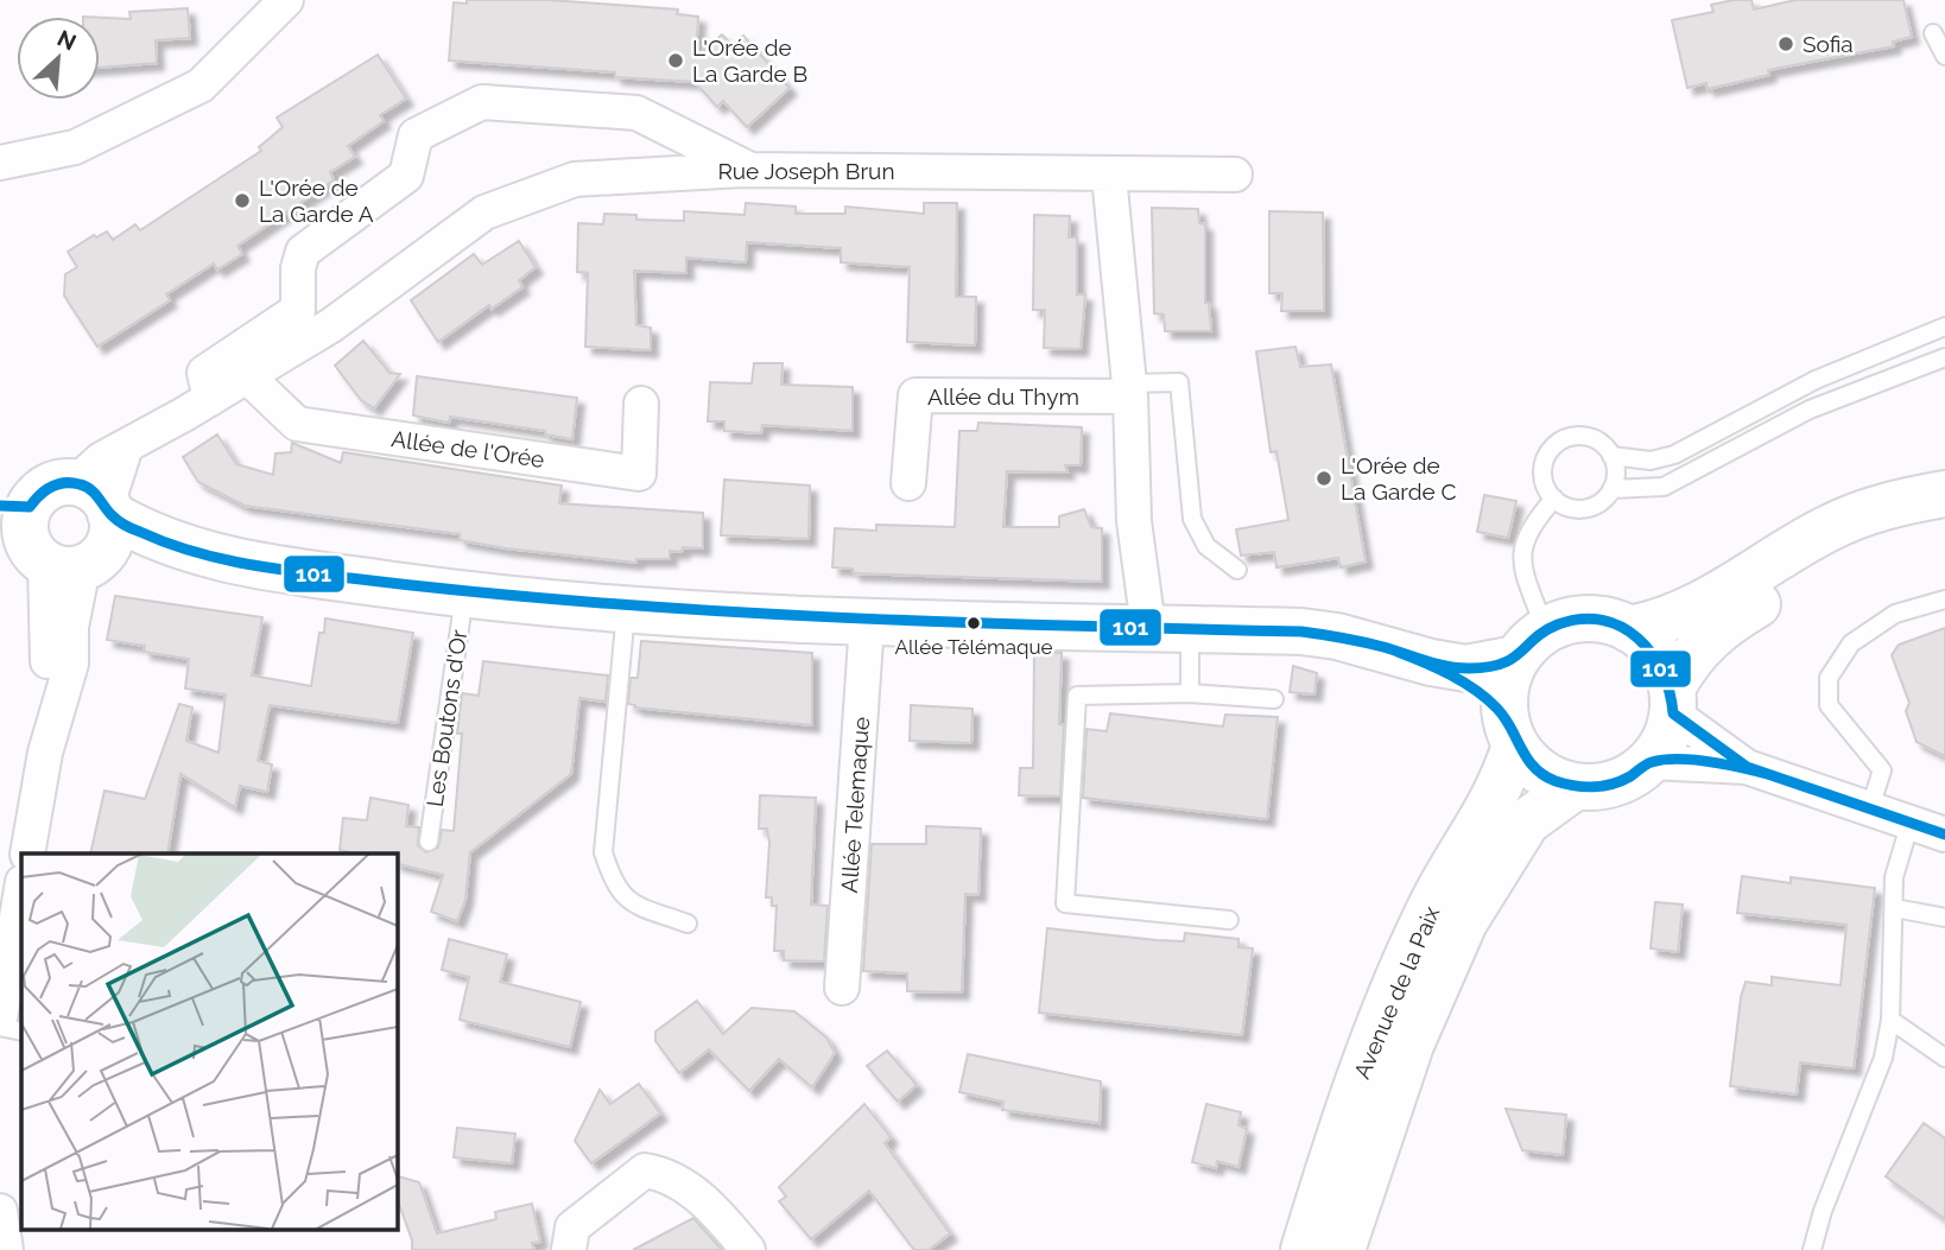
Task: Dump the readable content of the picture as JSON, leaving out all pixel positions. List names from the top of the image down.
{
  "streets": {
    "main road": ["Avenue de la Paix"],
    "street": [
      "Rue Joseph Brun",
      "Allée du Thym",
      "Allée de l'Orée",
      "Allée Telemaque"
    ],
    "lane": ["Les Boutons d'Or"]
  },
  "crossings": [
    ["Rue Joseph Brun", "Allée de l'Orée"]
  ],
  "places": [
    "Sofia",
    "L'Orée de La Garde B",
    "L'Orée de La Garde A",
    "L'Orée de La Garde C",
    "Allée Télémaque"
  ],
  "lines": ["transit line 101"],
  "north": "top right"
}
